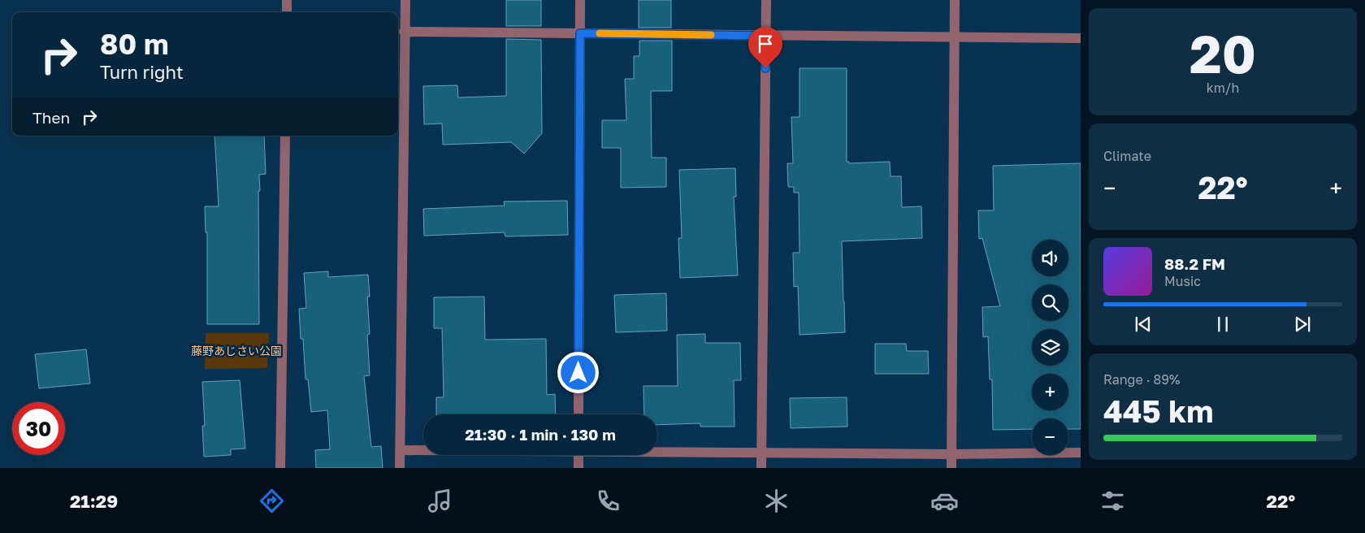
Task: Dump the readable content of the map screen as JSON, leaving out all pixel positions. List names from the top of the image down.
{
  "parks": ["藤野あじさい公園"],
  "page": {
    "tile": [
      ["20", "km/h"],
      "Climate",
      ["Range · 89%", "445 km"]
    ],
    "turn": ["80 m", "Turn right"],
    "then": "Then",
    "heat": ["−", "22°", "+"],
    "map_buttons": ["+", "−"],
    "song": ["88.2 FM", "Music"],
    "limit": "30",
    "trip": "21:30 · 1 min · 130 m",
    "tabs": ["21:29", "22°"]
  }
}
